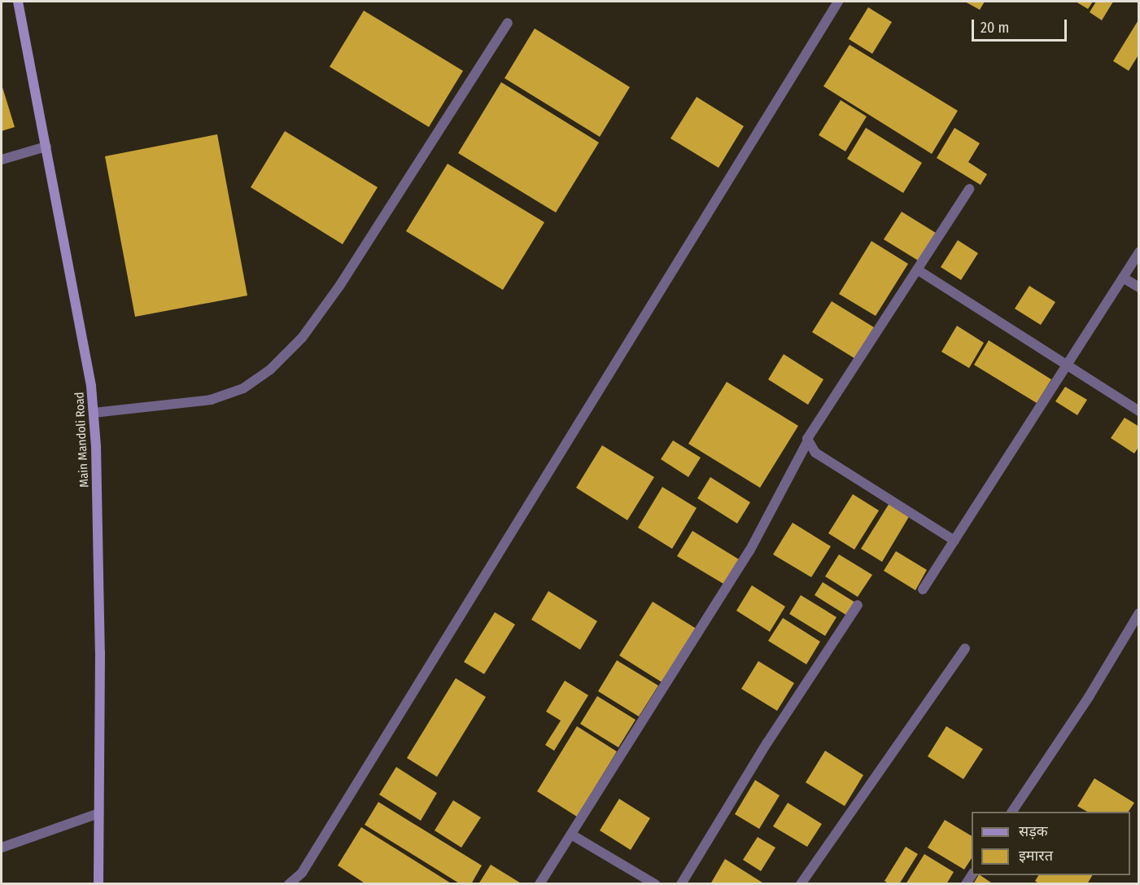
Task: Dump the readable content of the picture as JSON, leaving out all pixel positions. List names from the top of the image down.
{
  "streets": {
    "street": ["Main Mandoli Road"]
  },
  "legend": ["सड़क", "इमारत"],
  "scale_bar": "20 m"
}
